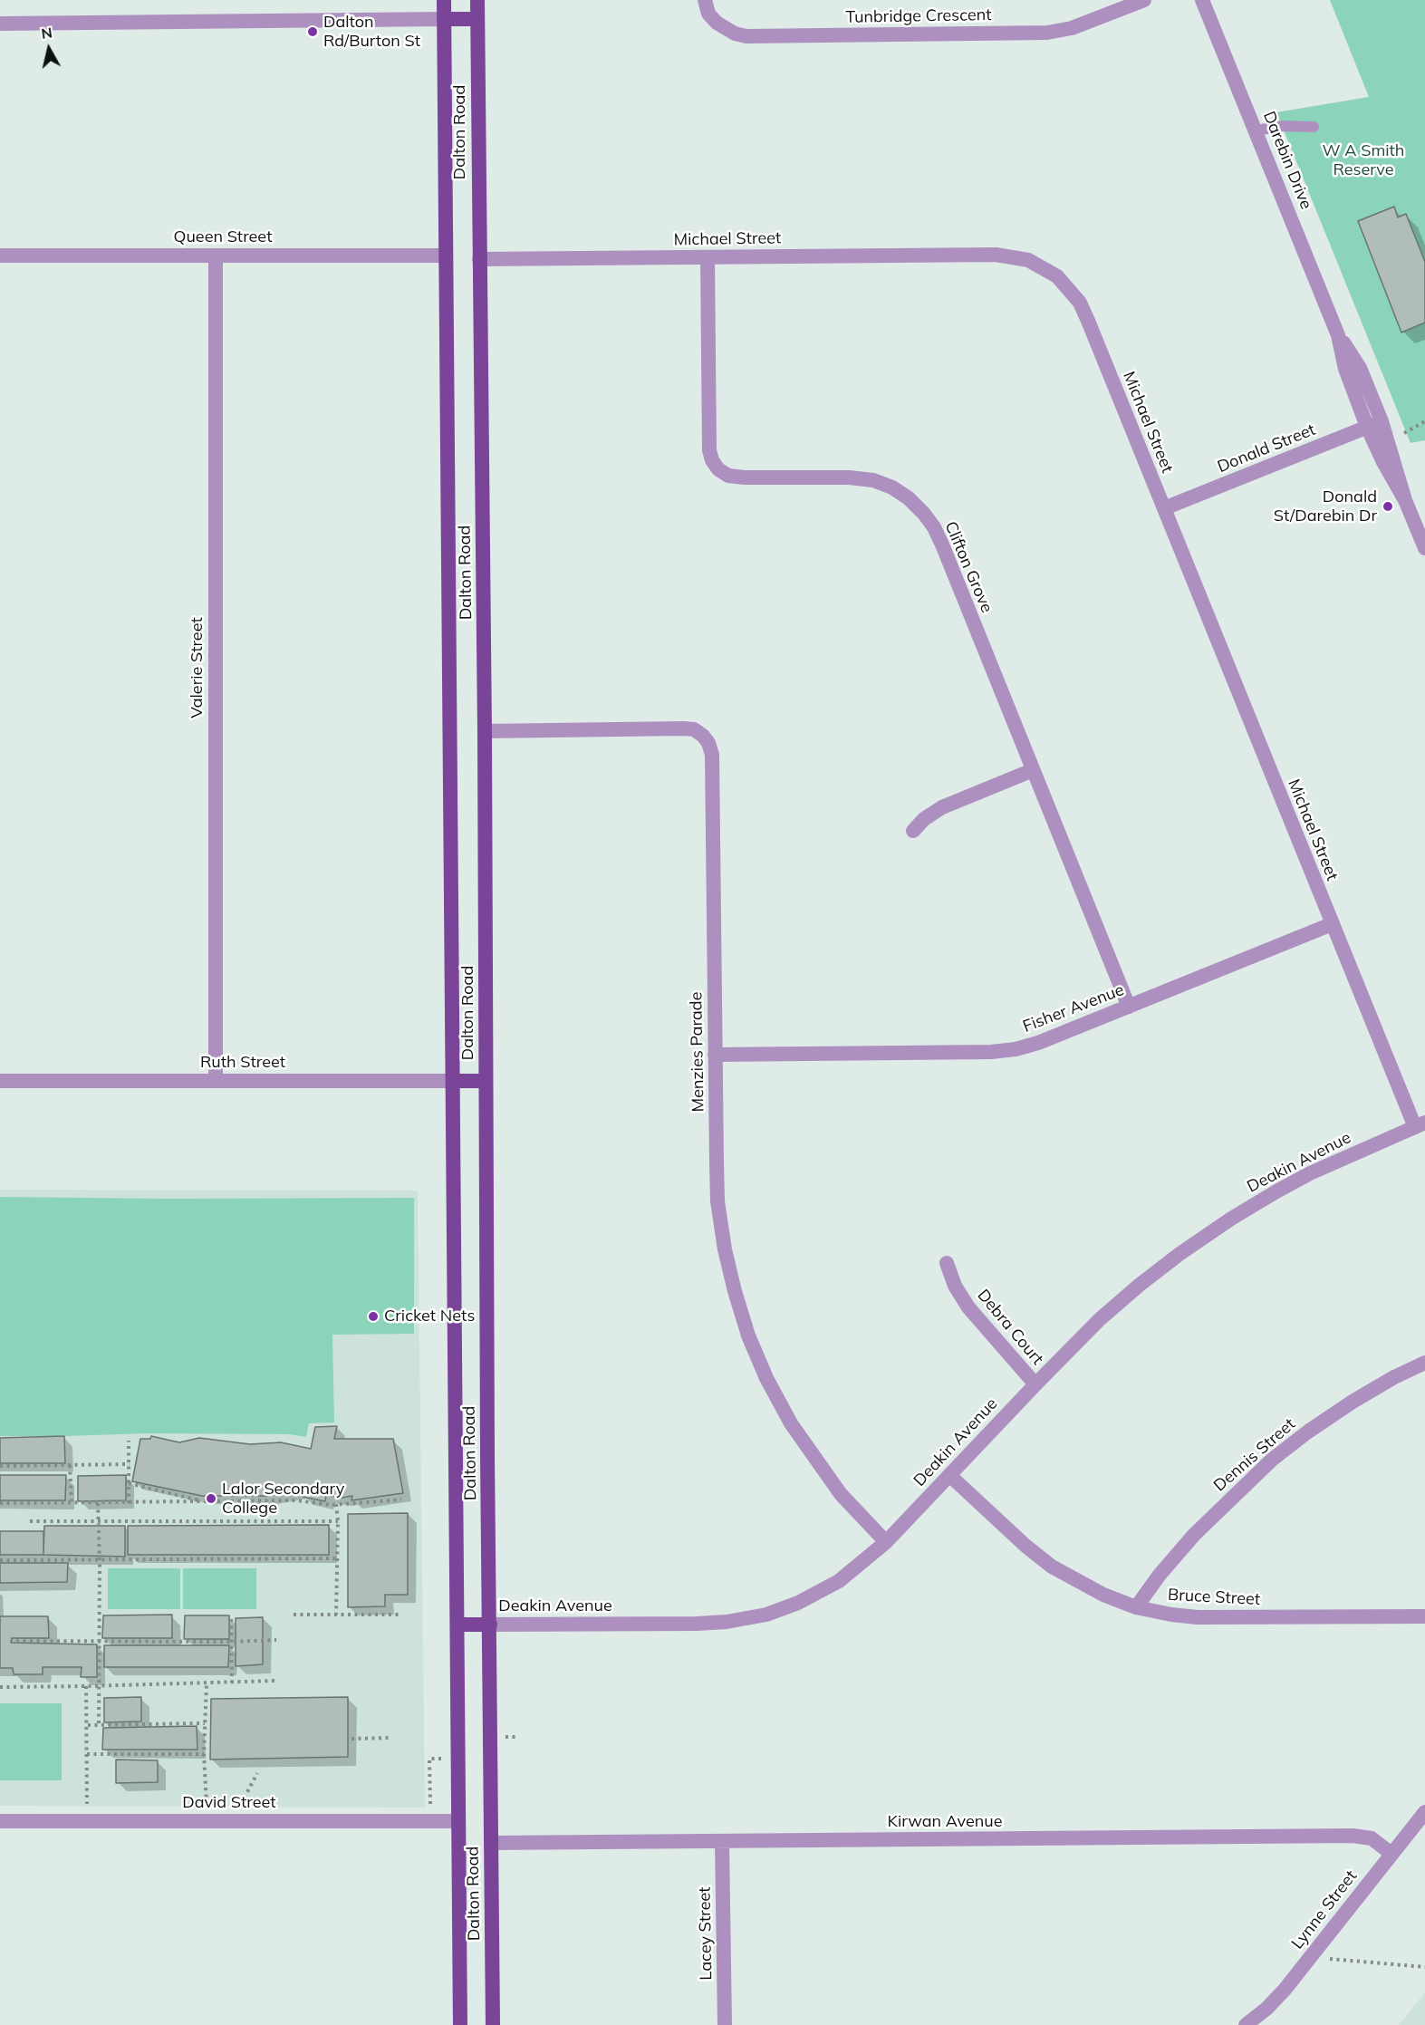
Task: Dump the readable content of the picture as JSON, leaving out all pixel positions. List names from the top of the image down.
{
  "streets": {
    "main road": ["Dalton Road", "Ruth Street", "Deakin Avenue"],
    "street": [
      "Tunbridge Crescent",
      "Darebin Drive",
      "Queen Street",
      "Michael Street",
      "Donald Street",
      "Clifton Grove",
      "Valerie Street",
      "Fisher Avenue",
      "Menzies Parade",
      "Debra Court",
      "Dennis Street",
      "Bruce Street",
      "David Street",
      "Kirwan Avenue",
      "Lynne Street",
      "Lacey Street"
    ]
  },
  "crossings": [
    ["Dalton Road", "Queen Street"],
    ["Dalton Road", "Michael Street"],
    ["Dalton Road", "Menzies Parade"],
    ["Dalton Road", "Ruth Street"],
    ["Dalton Road", "Deakin Avenue"],
    ["Dalton Road", "David Street"],
    ["Dalton Road", "Kirwan Avenue"],
    ["Darebin Drive", "Donald Street"],
    ["Queen Street", "Valerie Street"],
    ["Michael Street", "Donald Street"],
    ["Michael Street", "Clifton Grove"],
    ["Michael Street", "Fisher Avenue"],
    ["Michael Street", "Deakin Avenue"],
    ["Clifton Grove", "Fisher Avenue"],
    ["Valerie Street", "Ruth Street"],
    ["Fisher Avenue", "Menzies Parade"],
    ["Menzies Parade", "Deakin Avenue"],
    ["Deakin Avenue", "Debra Court"],
    ["Deakin Avenue", "Bruce Street"],
    ["Dennis Street", "Bruce Street"],
    ["Kirwan Avenue", "Lynne Street"],
    ["Kirwan Avenue", "Lacey Street"]
  ],
  "parks": ["W A Smith Reserve"],
  "places": [
    "Dalton Rd/Burton St",
    "Donald St/Darebin Dr",
    "Cricket Nets",
    "Lalor Secondary College"
  ],
  "north": "top"
}
